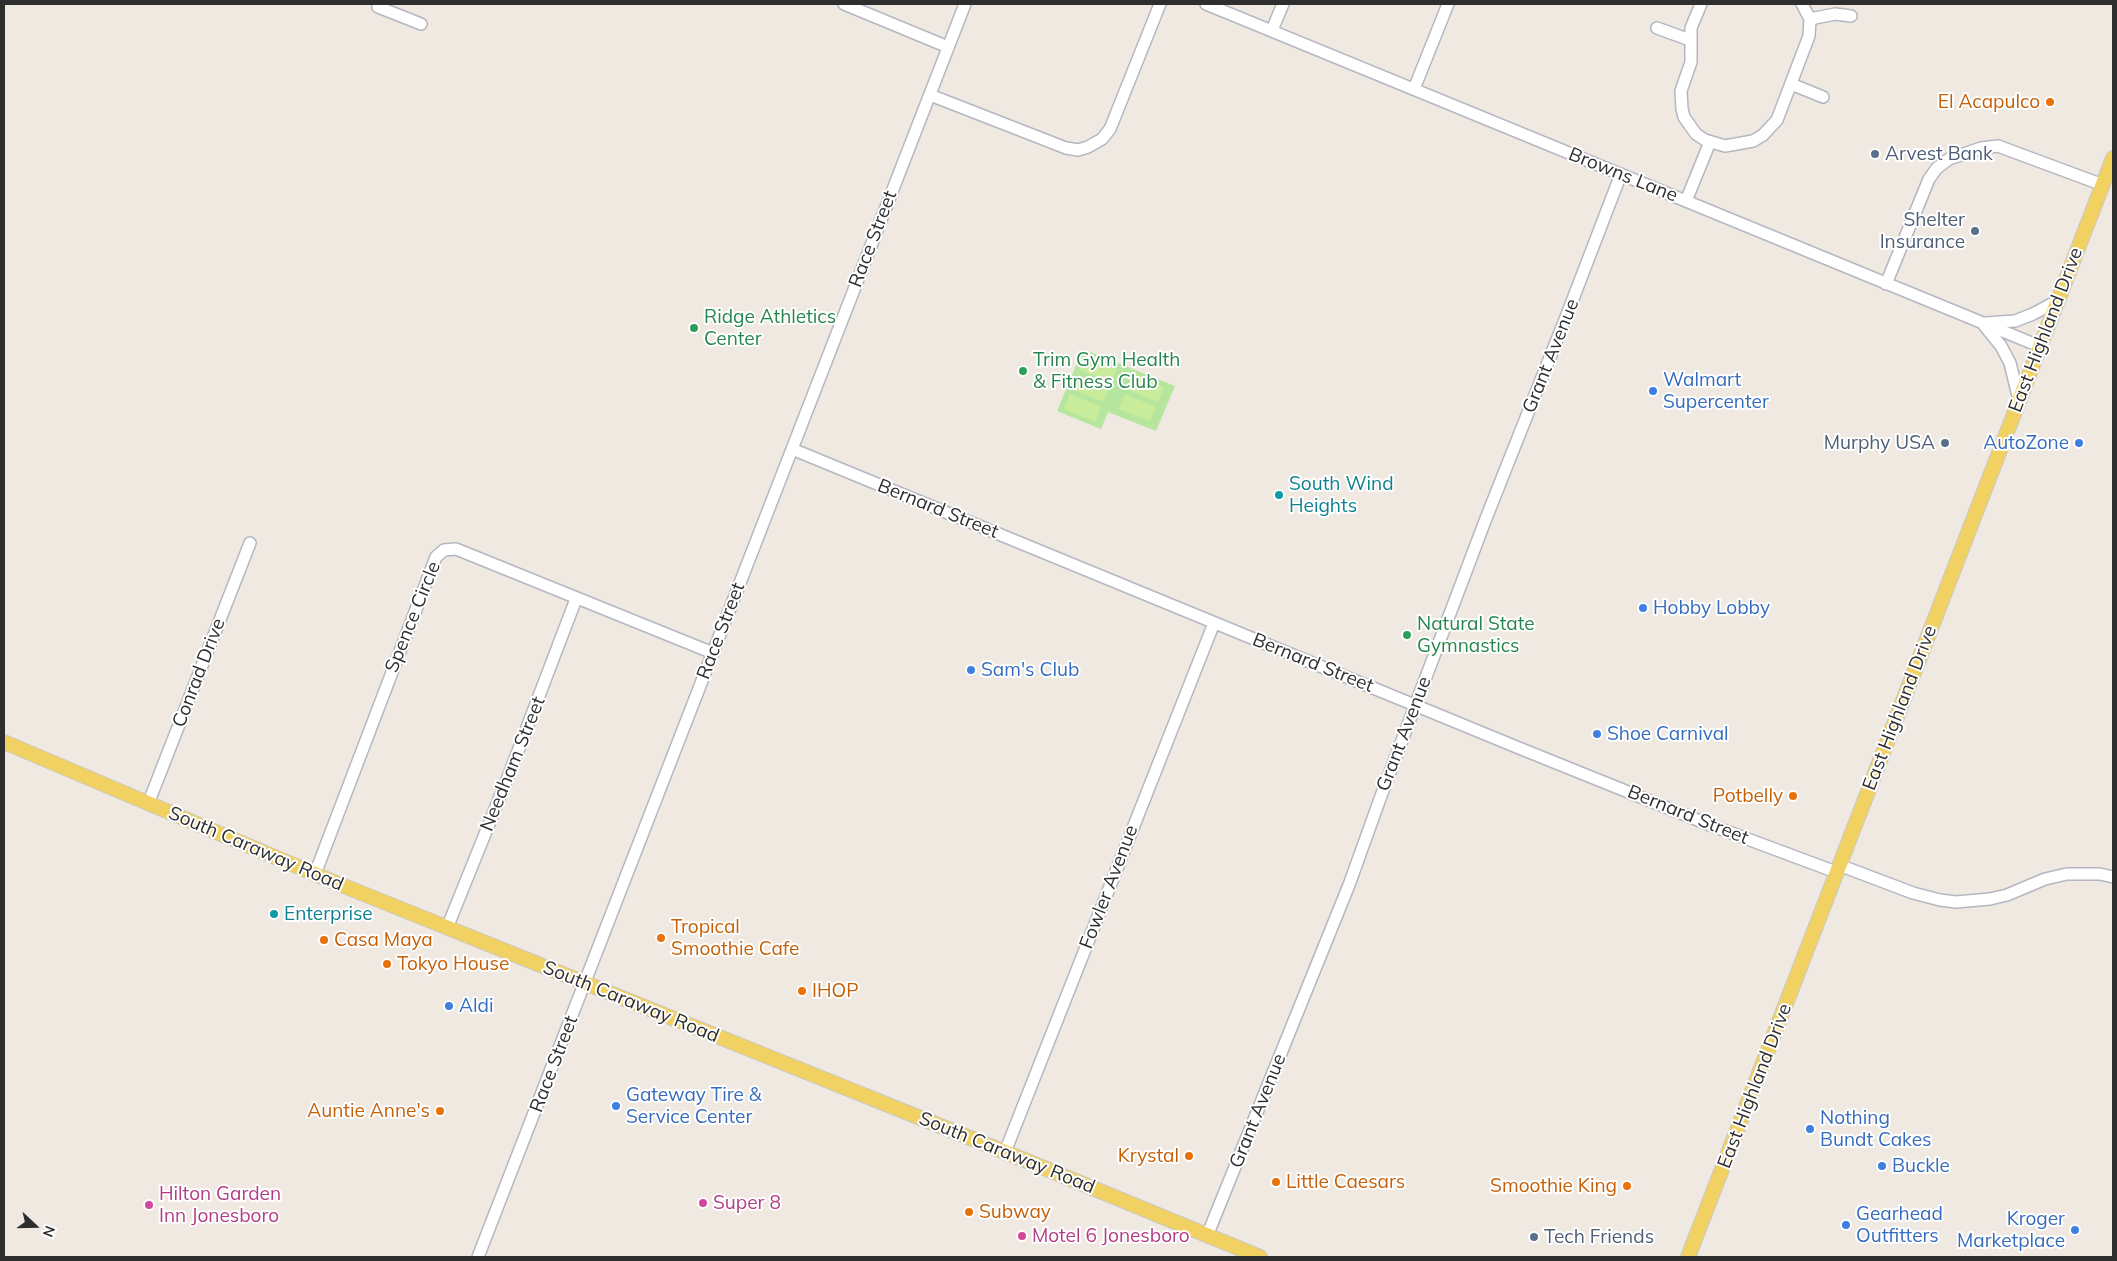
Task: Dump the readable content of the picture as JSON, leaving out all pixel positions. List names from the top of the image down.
{
  "streets": {
    "main road": ["East Highland Drive", "South Caraway Road"],
    "street": [
      "Browns Lane",
      "Race Street",
      "Grant Avenue",
      "Bernard Street",
      "Spence Circle",
      "Conrad Drive",
      "Needham Street",
      "Fowler Avenue"
    ]
  },
  "crossings": [
    ["Browns Lane", "East Highland Drive"],
    ["Browns Lane", "Grant Avenue"],
    ["Race Street", "Bernard Street"],
    ["Race Street", "Spence Circle"],
    ["Race Street", "South Caraway Road"],
    ["East Highland Drive", "Bernard Street"],
    ["Grant Avenue", "Bernard Street"],
    ["Grant Avenue", "South Caraway Road"],
    ["Bernard Street", "Fowler Avenue"],
    ["Spence Circle", "Needham Street"],
    ["Spence Circle", "South Caraway Road"],
    ["Conrad Drive", "South Caraway Road"],
    ["Needham Street", "South Caraway Road"],
    ["South Caraway Road", "Fowler Avenue"]
  ],
  "places": [
    "El Acapulco",
    "Arvest Bank",
    "Shelter Insurance",
    "Ridge Athletics Center",
    "Trim Gym Health & Fitness Club",
    "Walmart Supercenter",
    "Murphy USA",
    "AutoZone",
    "South Wind Heights",
    "Hobby Lobby",
    "Natural State Gymnastics",
    "Sam's Club",
    "Shoe Carnival",
    "Potbelly",
    "Enterprise",
    "Tropical Smoothie Cafe",
    "Casa Maya",
    "Tokyo House",
    "IHOP",
    "Aldi",
    "Gateway Tire & Service Center",
    "Auntie Anne's",
    "Nothing Bundt Cakes",
    "Krystal",
    "Buckle",
    "Little Caesars",
    "Smoothie King",
    "Super 8",
    "Hilton Garden Inn Jonesboro",
    "Subway",
    "Gearhead Outfitters",
    "Kroger Marketplace",
    "Motel 6 Jonesboro",
    "Tech Friends"
  ],
  "north": "right"
}
